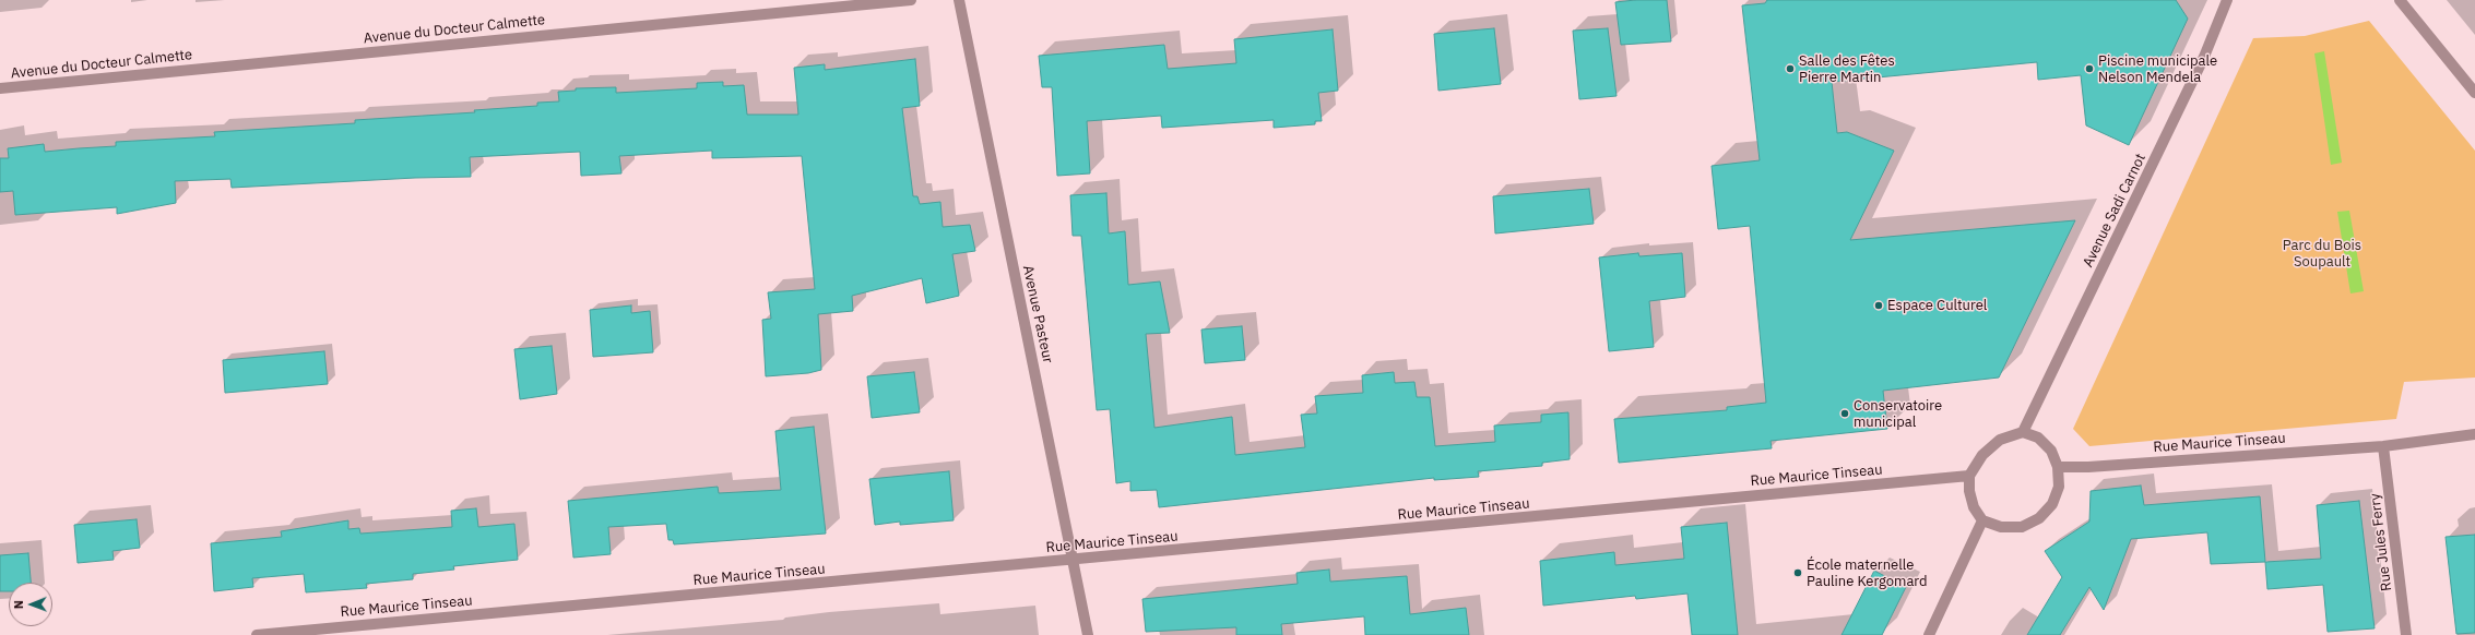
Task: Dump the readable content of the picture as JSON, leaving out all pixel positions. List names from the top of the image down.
{
  "streets": {
    "street": [
      "Avenue du Docteur Calmette",
      "Avenue Sadi Carnot",
      "Avenue Pasteur",
      "Rue Maurice Tinseau",
      "Rue Jules Ferry"
    ]
  },
  "crossings": [
    ["Avenue Sadi Carnot", "Rue Maurice Tinseau"],
    ["Avenue Pasteur", "Rue Maurice Tinseau"],
    ["Rue Maurice Tinseau", "Rue Jules Ferry"]
  ],
  "parks": ["Parc du Bois Soupault"],
  "places": [
    "Salle des Fêtes Pierre Martin",
    "Piscine municipale Nelson Mendela",
    "Espace Culturel",
    "Conservatoire municipal",
    "École maternelle Pauline Kergomard"
  ],
  "north": "left"
}
